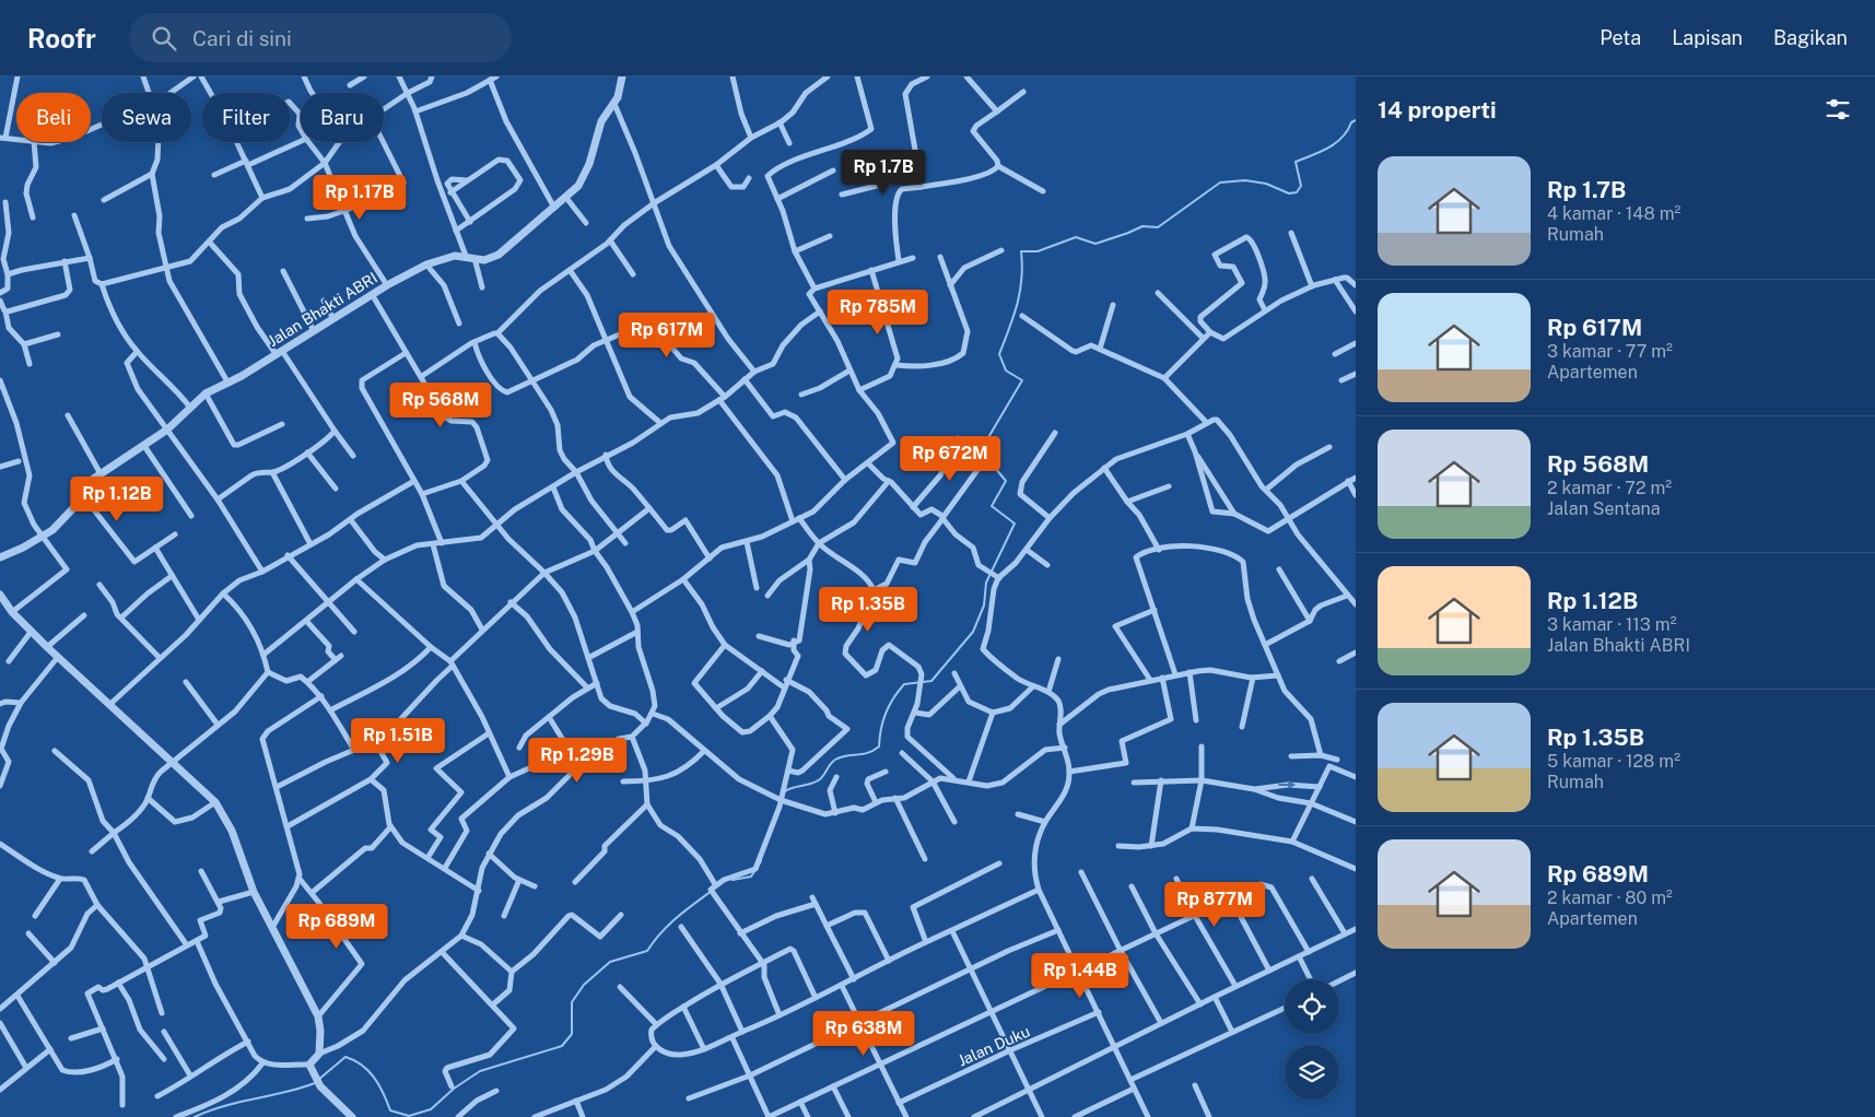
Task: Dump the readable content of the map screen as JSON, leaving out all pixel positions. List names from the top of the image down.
{
  "streets": {
    "street": ["Jalan Bhakti ABRI", "Jalan Duku"]
  },
  "page": {
    "header": "Roofr",
    "search": "Cari di sini",
    "nav": ["Peta", "Lapisan", "Bagikan"],
    "heading": "14 properti",
    "chip": [
      "Beli",
      "Sewa",
      "Filter",
      "Baru"
    ],
    "list": [
      {
        "name": "Rp 1.7B",
        "note": "4 kamar · 148 m² · Rumah"
      },
      {
        "name": "Rp 617M",
        "note": "3 kamar · 77 m² · Apartemen"
      },
      {
        "name": "Rp 568M",
        "note": "2 kamar · 72 m² · Jalan Sentana"
      },
      {
        "name": "Rp 1.12B",
        "note": "3 kamar · 113 m² · Jalan Bhakti ABRI"
      },
      {
        "name": "Rp 1.35B",
        "note": "5 kamar · 128 m² · Rumah"
      },
      {
        "name": "Rp 689M",
        "note": "2 kamar · 80 m² · Apartemen"
      }
    ],
    "price": [
      "Rp 1.7B",
      "Rp 1.17B",
      "Rp 785M",
      "Rp 617M",
      "Rp 568M",
      "Rp 672M",
      "Rp 1.12B",
      "Rp 1.35B",
      "Rp 1.51B",
      "Rp 1.29B",
      "Rp 877M",
      "Rp 689M",
      "Rp 1.44B",
      "Rp 638M"
    ]
  }
}
